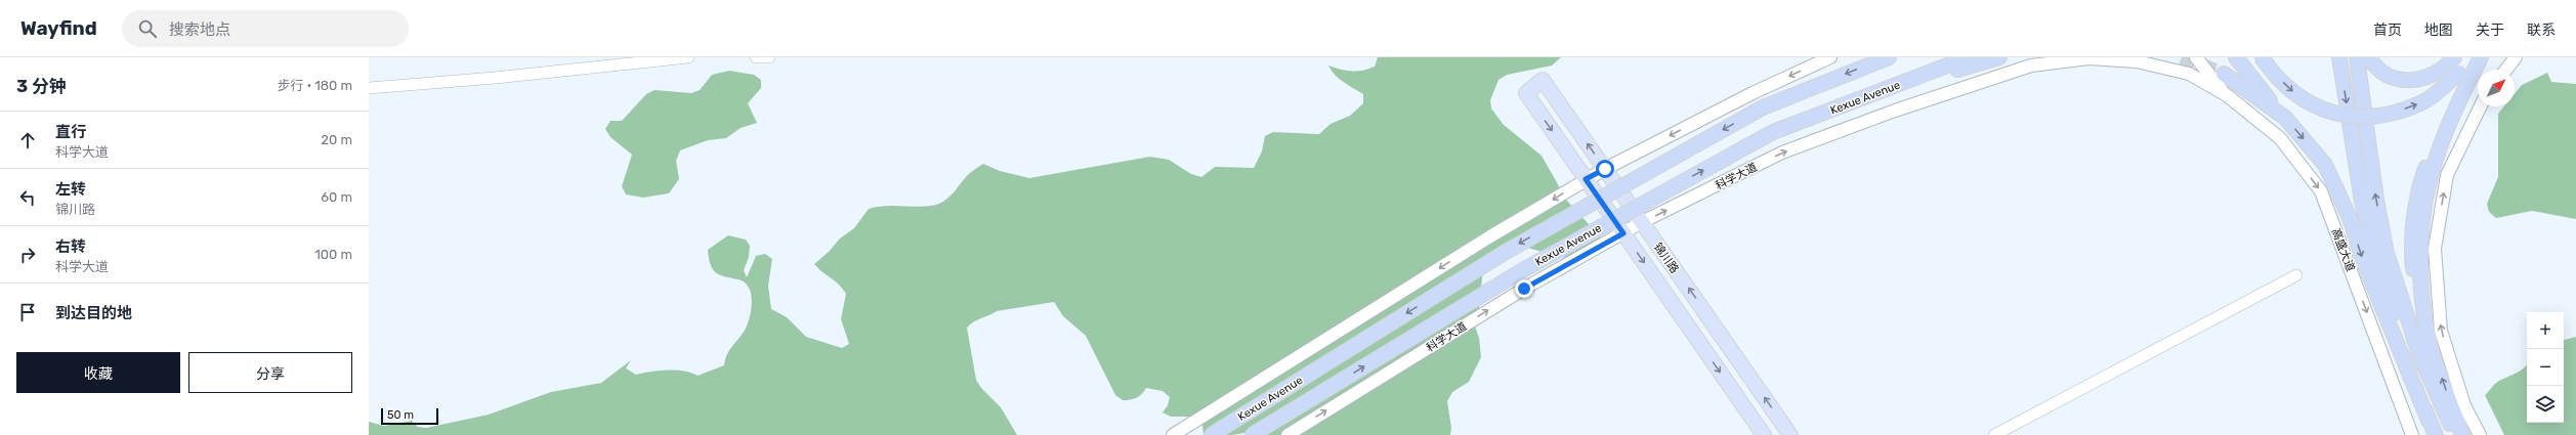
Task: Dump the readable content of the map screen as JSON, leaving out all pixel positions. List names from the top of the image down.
{
  "streets": {
    "highway": ["Kexue Avenue"],
    "main road": ["科学大道", "高盛大道", "锦川路"]
  },
  "crossings": [
    ["科学大道", "高盛大道"],
    ["科学大道", "锦川路"]
  ],
  "one_way": ["高盛大道"],
  "scale_bar": "50 m",
  "north": "top right",
  "page": {
    "header": "Wayfind",
    "search": "搜索地点",
    "nav": [
      "首页",
      "地图",
      "关于",
      "联系"
    ],
    "heading": ["3 分钟", "步行 · 180 m"],
    "list": [
      ["直行", "科学大道", "20 m"],
      ["左转", "锦川路", "60 m"],
      ["右转", "科学大道", "100 m"],
      "到达目的地"
    ],
    "map_buttons": ["+", "−"],
    "buttons": ["收藏", "分享"],
    "scale": "50 m"
  }
}
